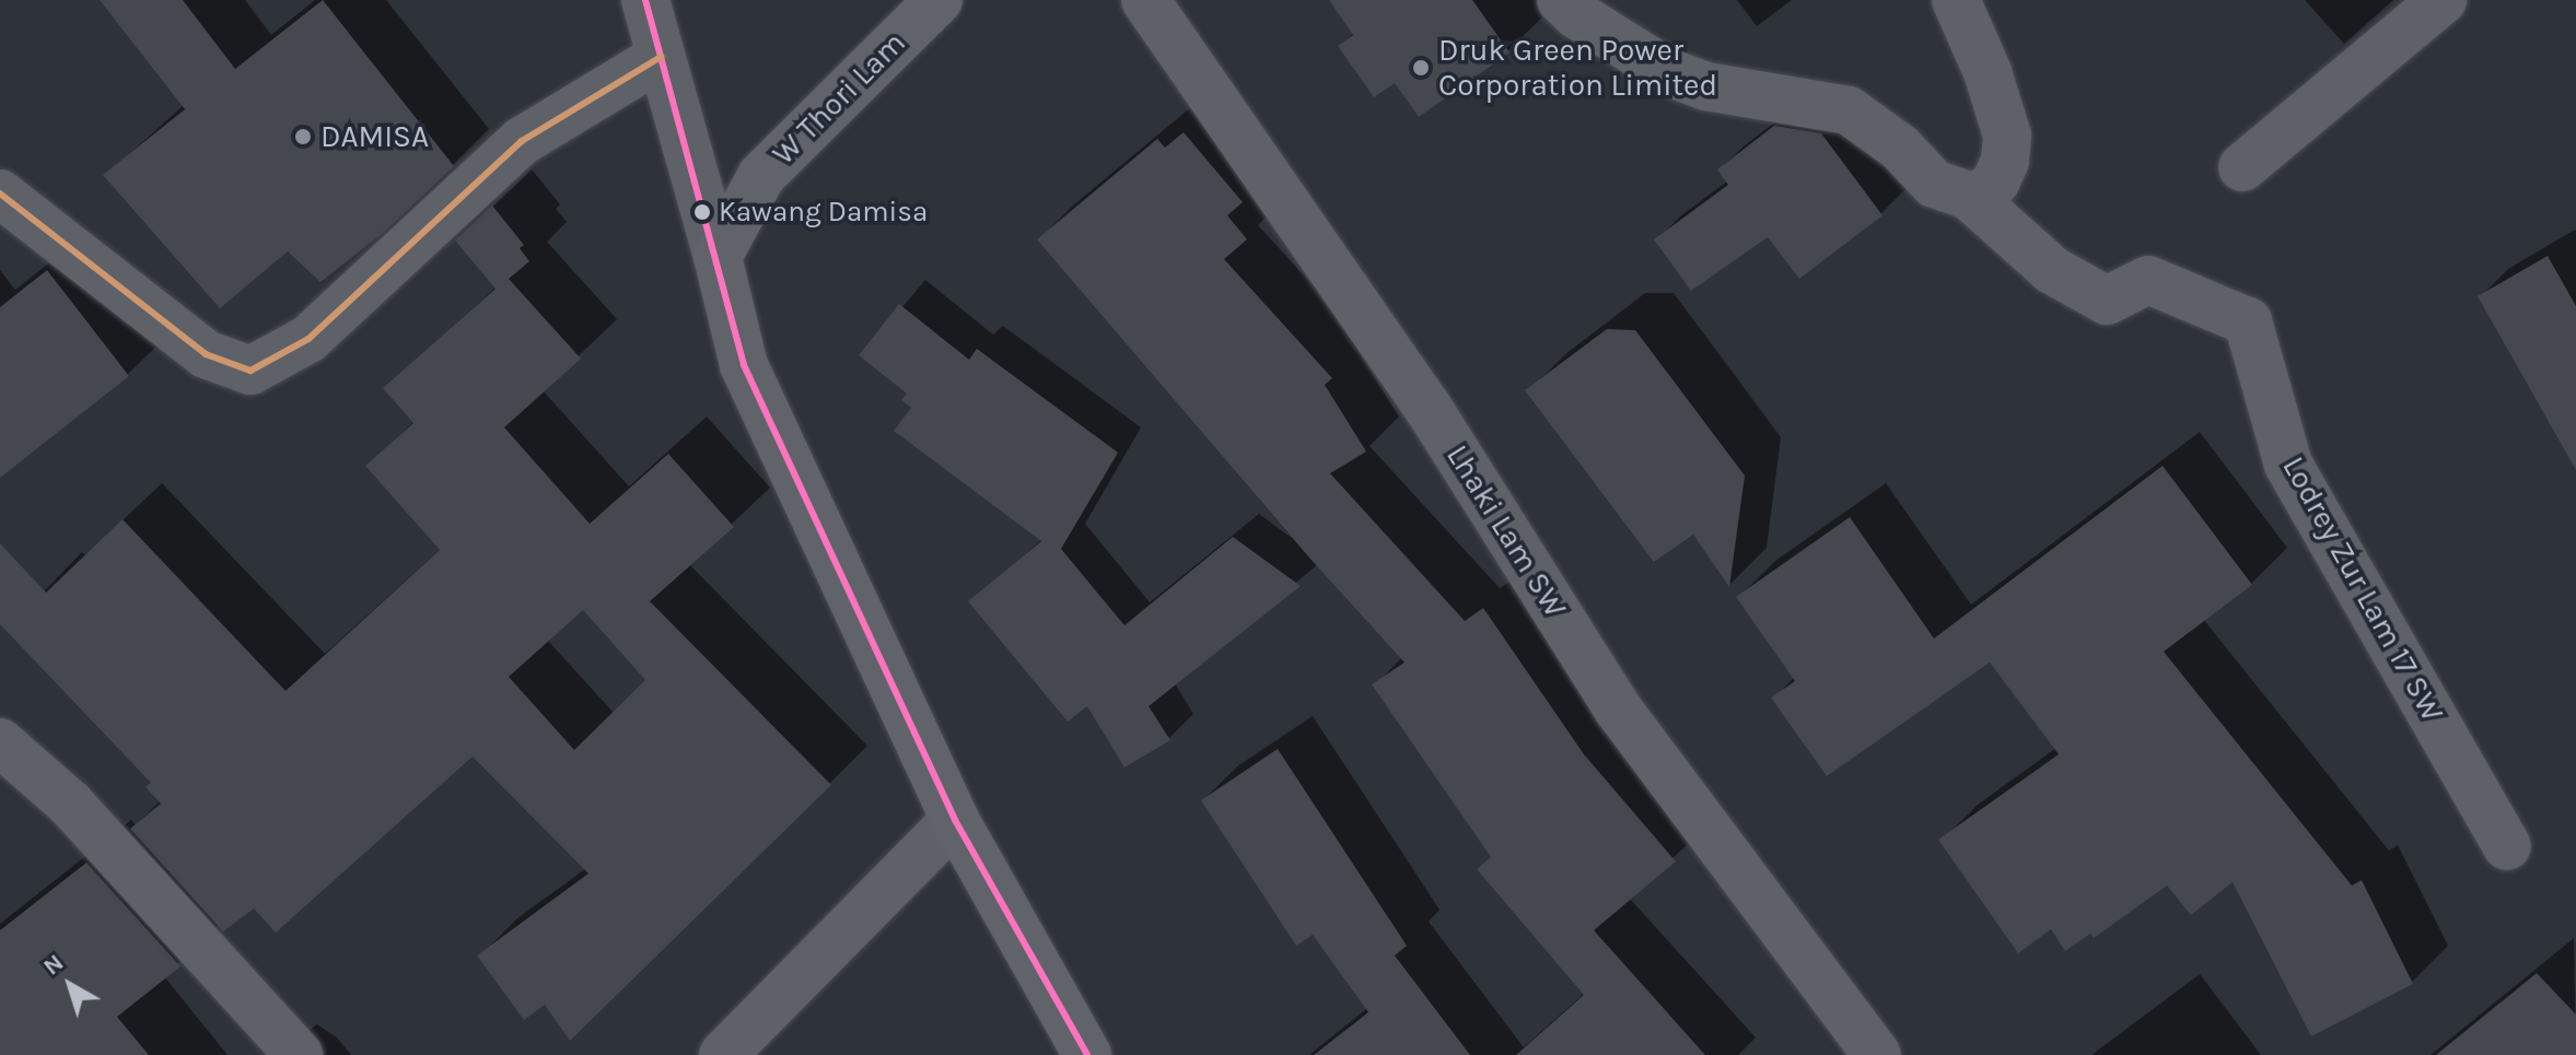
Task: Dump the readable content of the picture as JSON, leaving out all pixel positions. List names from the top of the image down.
{
  "streets": {
    "main road": ["W Thori Lam"],
    "street": ["Lhaki Lam SW", "Lodrey Zur Lam 17 SW"]
  },
  "places": ["Druk Green Power Corporation Limited", "DAMISA", "Kawang Damisa"],
  "north": "top left"
}
